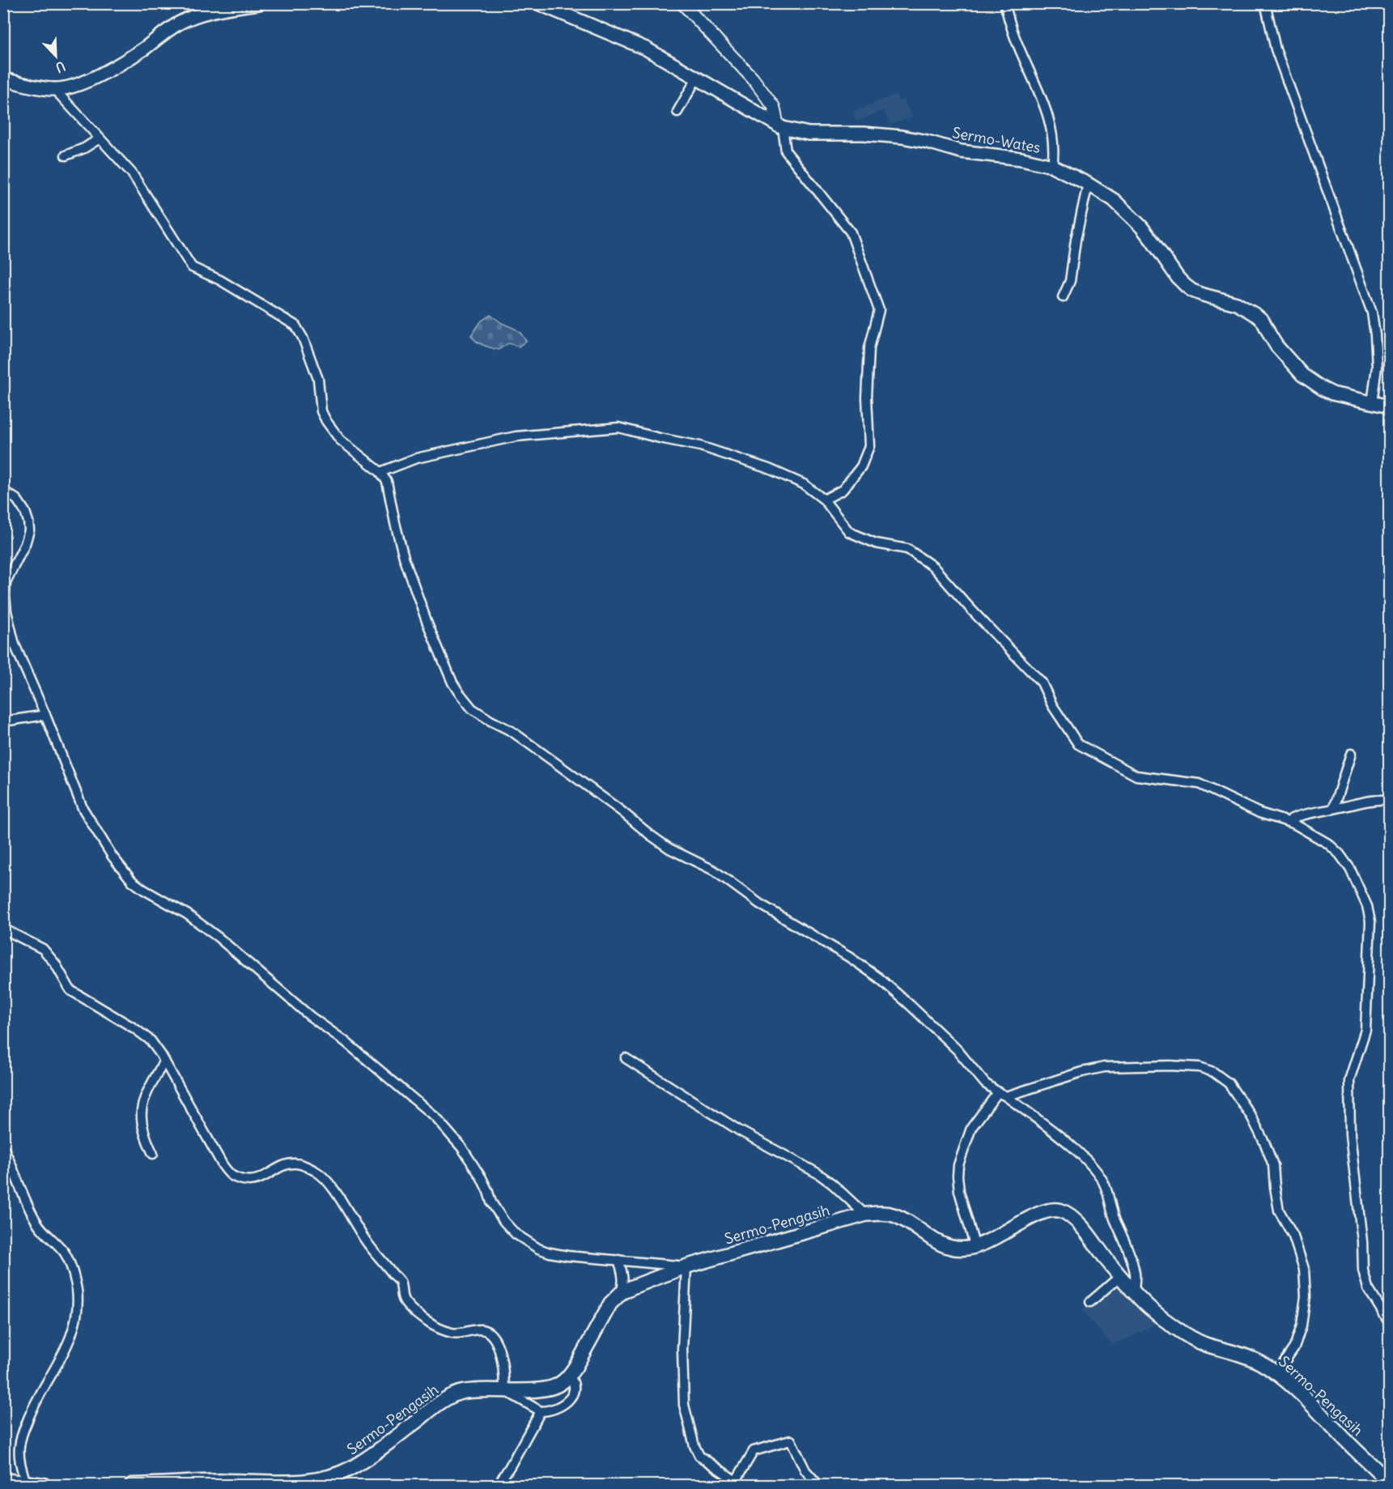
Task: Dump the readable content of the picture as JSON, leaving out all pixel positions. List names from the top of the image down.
{
  "streets": {
    "main road": ["Sermo-Wates", "Sermo-Pengasih"]
  },
  "north": "bottom right"
}
